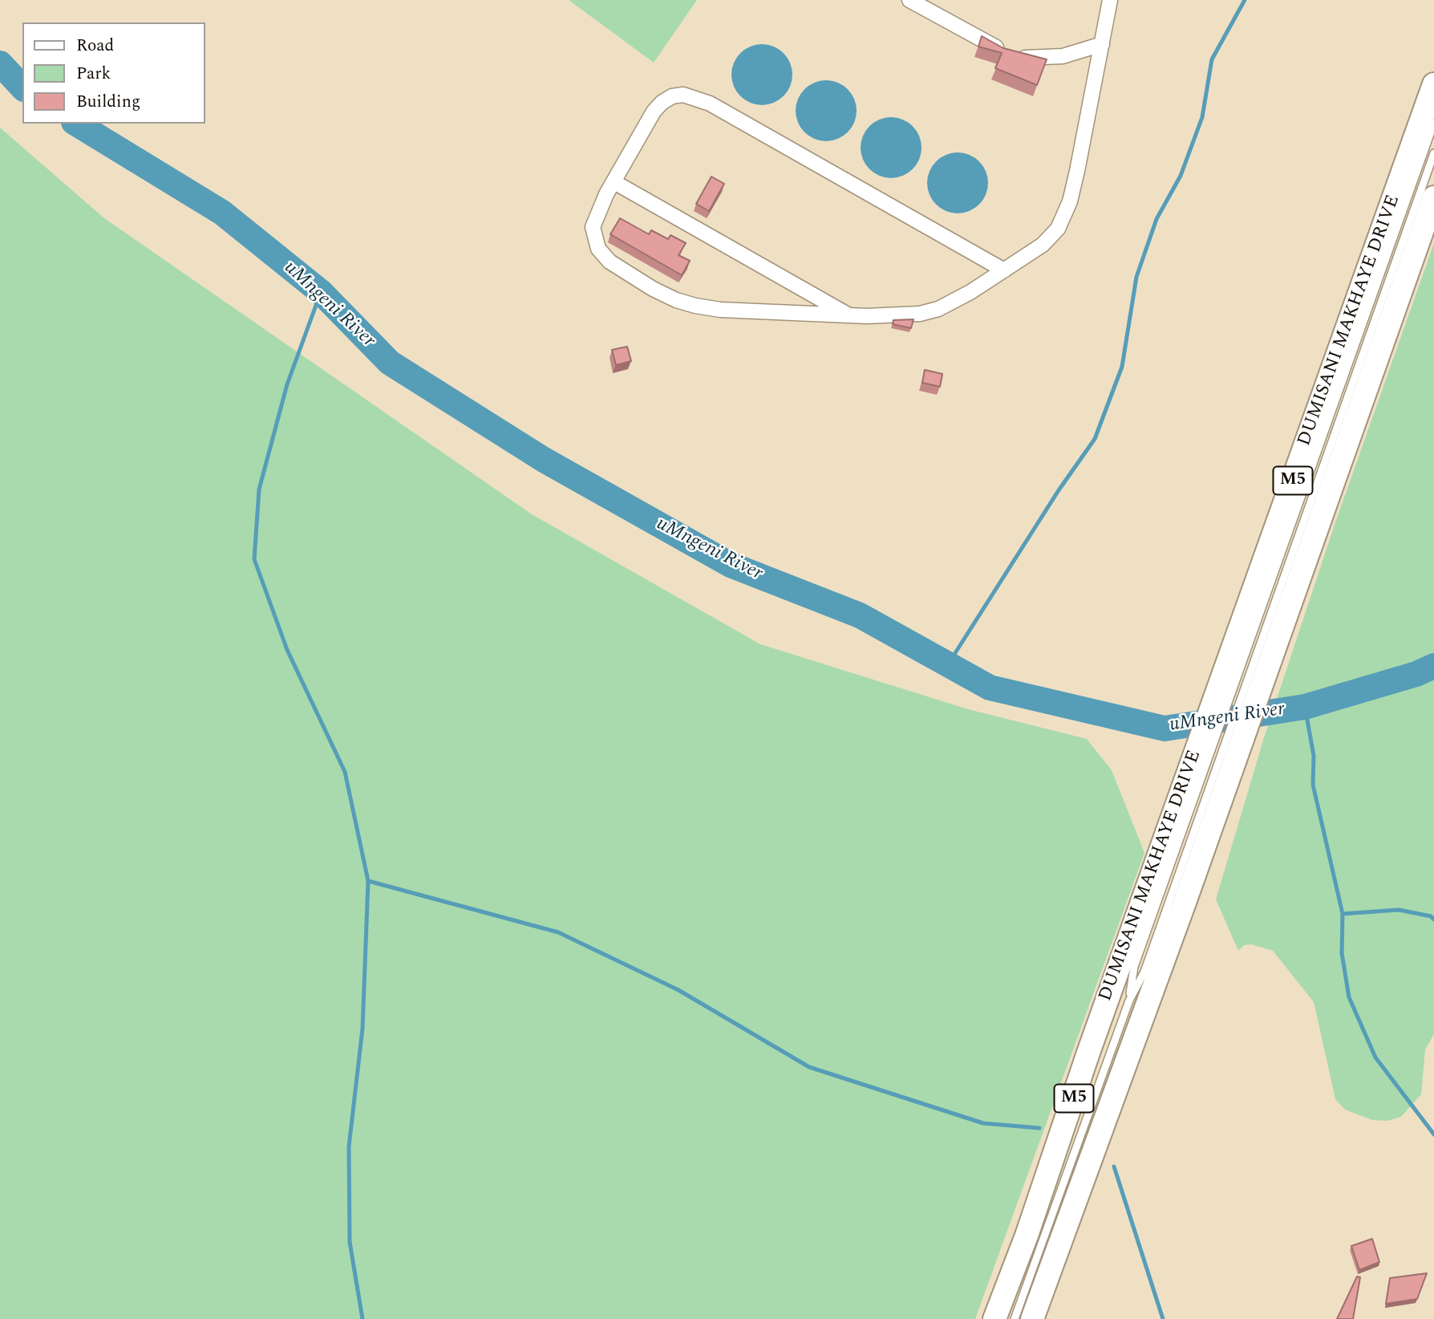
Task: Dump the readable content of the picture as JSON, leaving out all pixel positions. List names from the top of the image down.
{
  "streets": {
    "main road": ["DUMISANI MAKHAYE DRIVE", "M5"]
  },
  "water": ["uMngeni River"],
  "legend": ["Road", "Park", "Building"]
}
